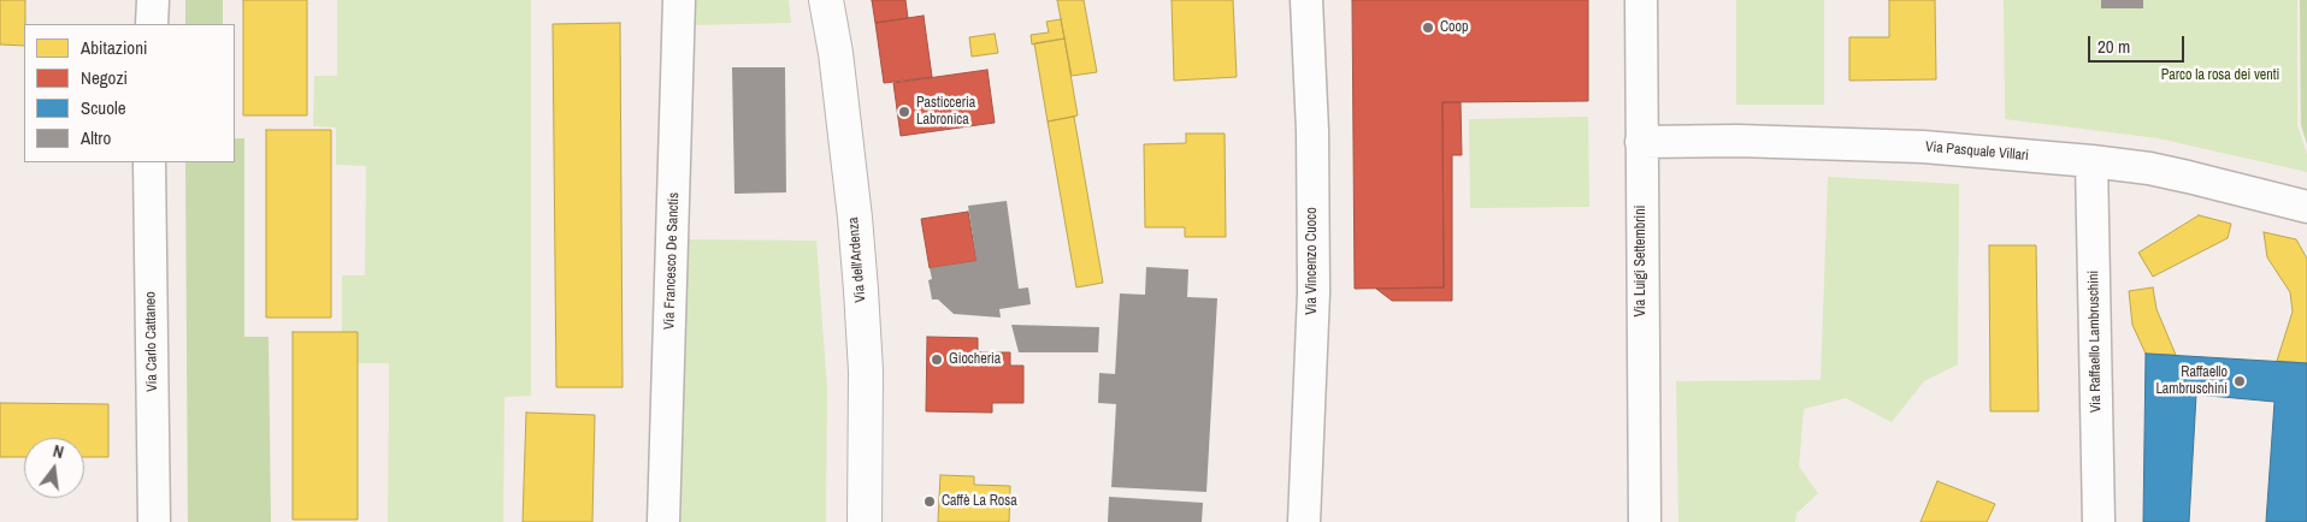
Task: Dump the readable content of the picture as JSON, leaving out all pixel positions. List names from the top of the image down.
{
  "streets": {
    "main road": ["Via dell'Ardenza"],
    "street": [
      "Via Pasquale Villari",
      "Via Francesco De Sanctis",
      "Via Vincenzo Cuoco",
      "Via Luigi Settembrini",
      "Via Carlo Cattaneo",
      "Via Raffaello Lambruschini"
    ]
  },
  "crossings": [
    ["Via Pasquale Villari", "Via Luigi Settembrini"],
    ["Via Pasquale Villari", "Via Raffaello Lambruschini"]
  ],
  "parks": ["Parco la rosa dei venti"],
  "places": [
    "Coop",
    "Pasticceria Labronica",
    "Giocheria",
    "Raffaello Lambruschini",
    "Caffè La Rosa"
  ],
  "legend": [
    "Abitazioni",
    "Negozi",
    "Scuole",
    "Altro"
  ],
  "scale_bar": "20 m",
  "north": "top"
}
